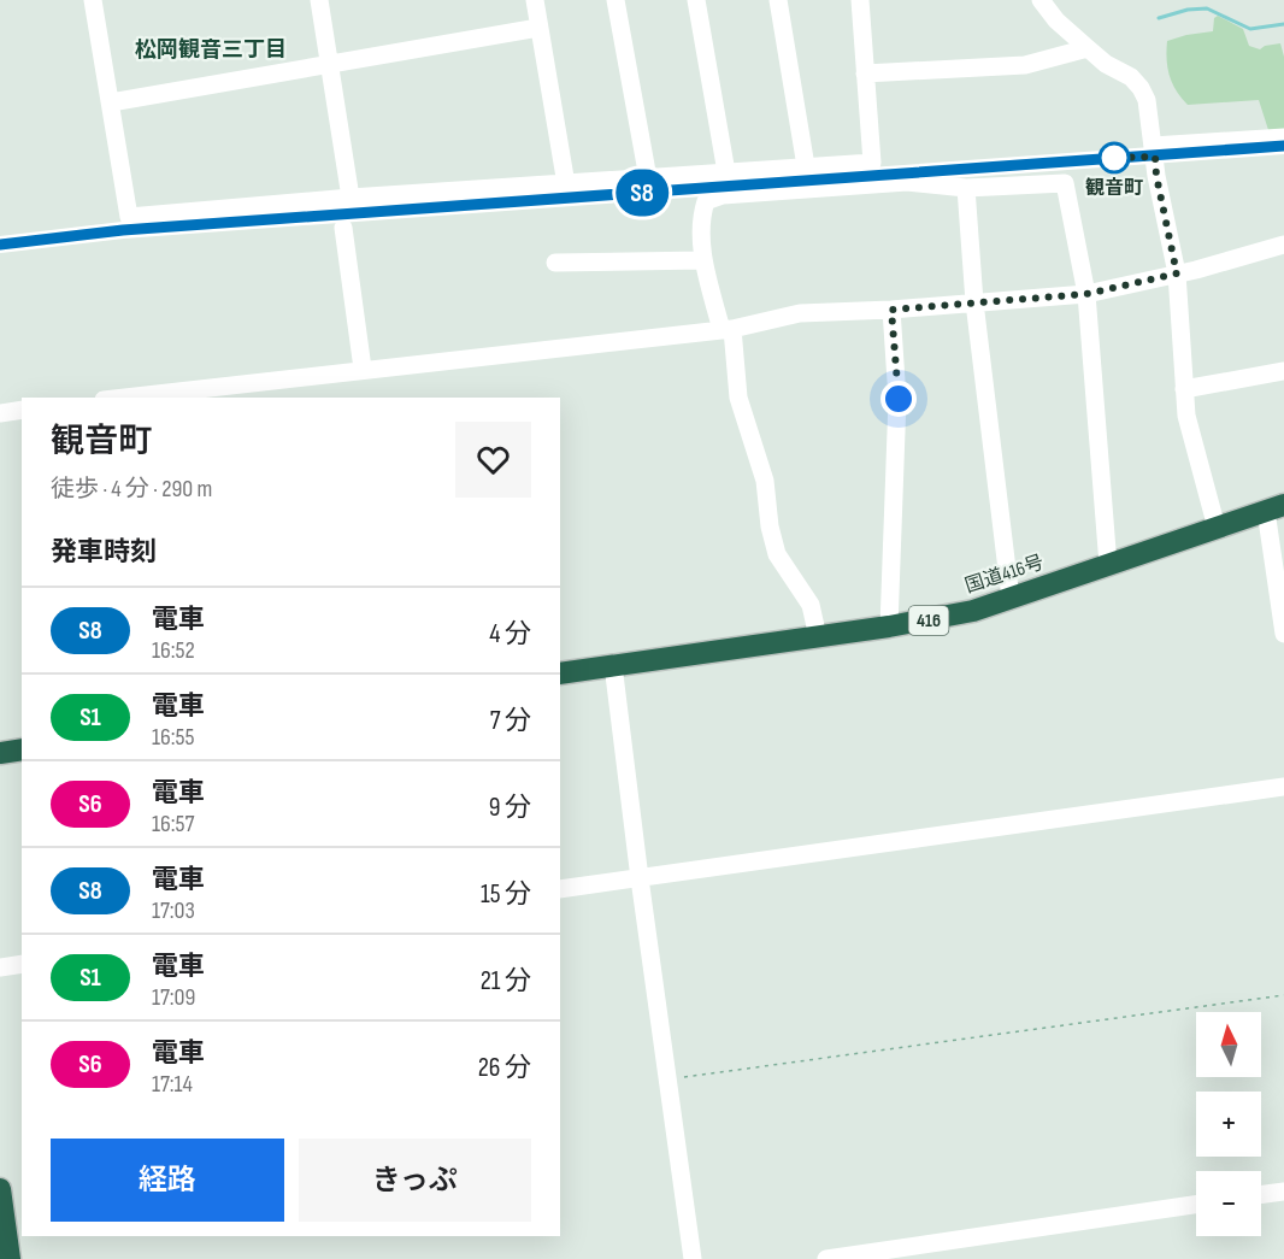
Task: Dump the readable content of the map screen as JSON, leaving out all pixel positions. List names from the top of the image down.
{
  "streets": {
    "highway": ["国道416号", "416"]
  },
  "districts": ["松岡観音三丁目"],
  "places": ["観音町"],
  "north": "top",
  "page": {
    "on_map": "S8",
    "heading": [
      ["観音町", "徒歩 · 4 分 · 290 m"],
      "発車時刻"
    ],
    "list": [
      {
        "mark": "S8",
        "name": "電車",
        "note": "16:52",
        "value": "4 分"
      },
      {
        "mark": "S1",
        "name": "電車",
        "note": "16:55",
        "value": "7 分"
      },
      {
        "mark": "S6",
        "name": "電車",
        "note": "16:57",
        "value": "9 分"
      },
      {
        "mark": "S8",
        "name": "電車",
        "note": "17:03",
        "value": "15 分"
      },
      {
        "mark": "S1",
        "name": "電車",
        "note": "17:09",
        "value": "21 分"
      },
      {
        "mark": "S6",
        "name": "電車",
        "note": "17:14",
        "value": "26 分"
      }
    ],
    "map_buttons": ["+", "−"],
    "buttons": ["経路", "きっぷ"]
  }
}
